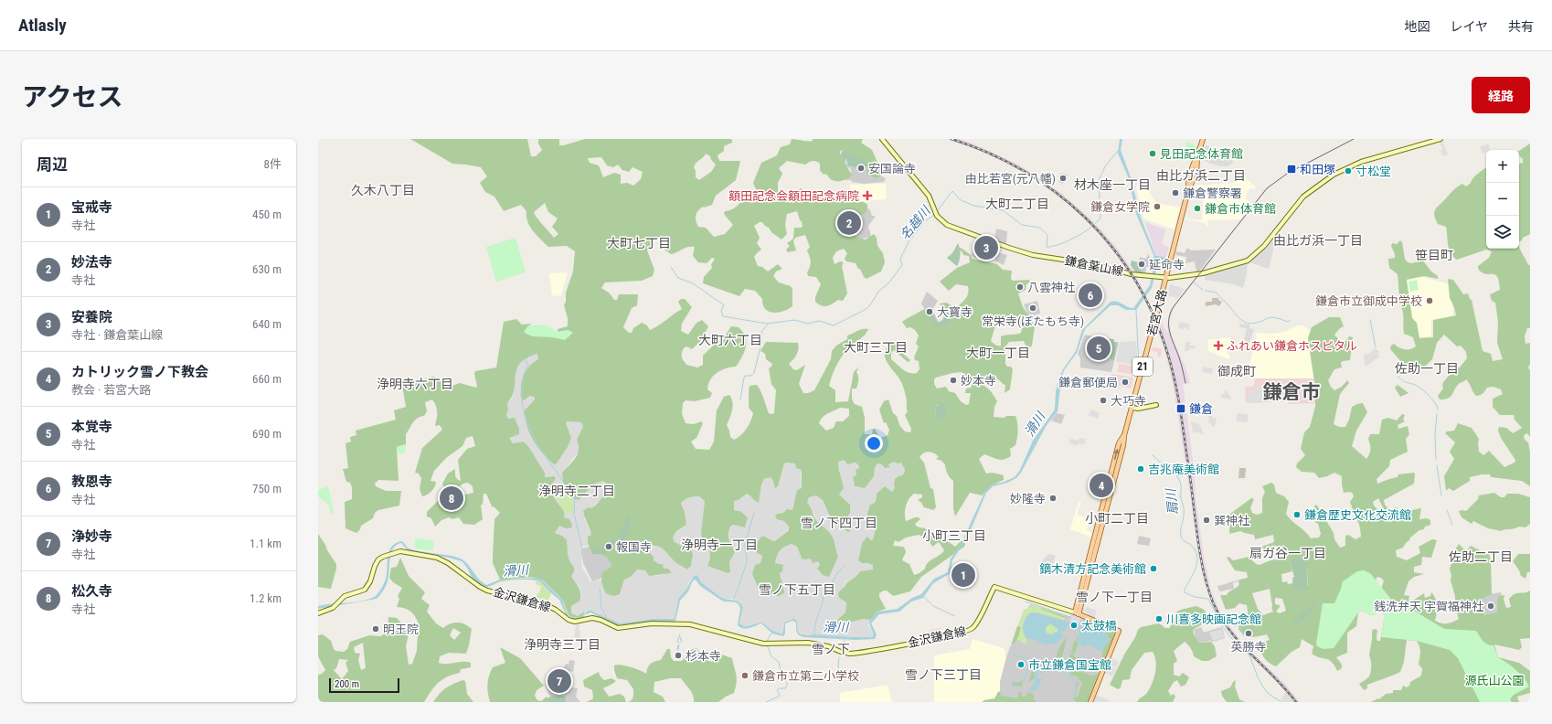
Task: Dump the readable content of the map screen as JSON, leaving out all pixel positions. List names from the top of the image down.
{
  "streets": {
    "main road": [
      "鎌倉葉山線",
      "若宮大路",
      "21",
      "金沢鎌倉線"
    ]
  },
  "crossings": [
    ["鎌倉葉山線", "若宮大路"],
    ["若宮大路", "金沢鎌倉線"]
  ],
  "districts": [
    "由比ガ浜二丁目",
    "材木座一丁目",
    "久木八丁目",
    "大町二丁目",
    "由比ガ浜一丁目",
    "大町七丁目",
    "笹目町",
    "大町六丁目",
    "大町三丁目",
    "大町一丁目",
    "佐助一丁目",
    "御成町",
    "浄明寺六丁目",
    "鎌倉市",
    "浄明寺二丁目",
    "小町二丁目",
    "雪ノ下四丁目",
    "小町三丁目",
    "浄明寺一丁目",
    "扇ガ谷一丁目",
    "佐助二丁目",
    "雪ノ下五丁目",
    "雪ノ下一丁目",
    "浄明寺三丁目",
    "雪ノ下",
    "雪ノ下三丁目"
  ],
  "water": ["名越川", "滑川", "扇川"],
  "parks": ["源氏山公園"],
  "places": {
    "other": [
      "見田記念体育館",
      "安国論寺",
      "寸松堂",
      "由比若宮(元八幡)",
      "鎌倉警察署",
      "鎌倉女学院",
      "鎌倉市体育館",
      "延命寺",
      "八雲神社",
      "鎌倉市立御成中学校",
      "常栄寺(ぼたもち寺)",
      "大寶寺",
      "妙本寺",
      "鎌倉郵便局",
      "大巧寺",
      "吉兆庵美術館",
      "妙隆寺",
      "鎌倉歴史文化交流館",
      "巽神社",
      "報国寺",
      "鏑木清方記念美術館",
      "銭洗弁天 宇賀福神社",
      "川喜多映画記念館",
      "太鼓橋",
      "明王院",
      "英勝寺",
      "杉本寺",
      "市立鎌倉国宝館",
      "鎌倉市立第二小学校"
    ],
    "transit": ["和田塚", "鎌倉"],
    "health": ["額田記念会額田記念病院", "ふれあい鎌倉ホスピタル"]
  },
  "scale_bar": "200 m",
  "page": {
    "header": "Atlasly",
    "nav": ["地図", "レイヤ", "共有"],
    "title": "アクセス",
    "buttons": "経路",
    "heading": ["周辺", "8件"],
    "map_buttons": ["+", "−"],
    "list": [
      {
        "mark": "1",
        "name": "宝戒寺",
        "note": "寺社",
        "value": "450 m"
      },
      {
        "mark": "2",
        "name": "妙法寺",
        "note": "寺社",
        "value": "630 m"
      },
      {
        "mark": "3",
        "name": "安養院",
        "note": "寺社 · 鎌倉葉山線",
        "value": "640 m"
      },
      {
        "mark": "4",
        "name": "カトリック雪ノ下教会",
        "note": "教会 · 若宮大路",
        "value": "660 m"
      },
      {
        "mark": "5",
        "name": "本覚寺",
        "note": "寺社",
        "value": "690 m"
      },
      {
        "mark": "6",
        "name": "教恩寺",
        "note": "寺社",
        "value": "750 m"
      },
      {
        "mark": "7",
        "name": "浄妙寺",
        "note": "寺社",
        "value": "1.1 km"
      },
      {
        "mark": "8",
        "name": "松久寺",
        "note": "寺社",
        "value": "1.2 km"
      }
    ],
    "pins": [
      "2",
      "3",
      "6",
      "5",
      "4",
      "8",
      "1",
      "7"
    ],
    "scale": "200 m"
  }
}
